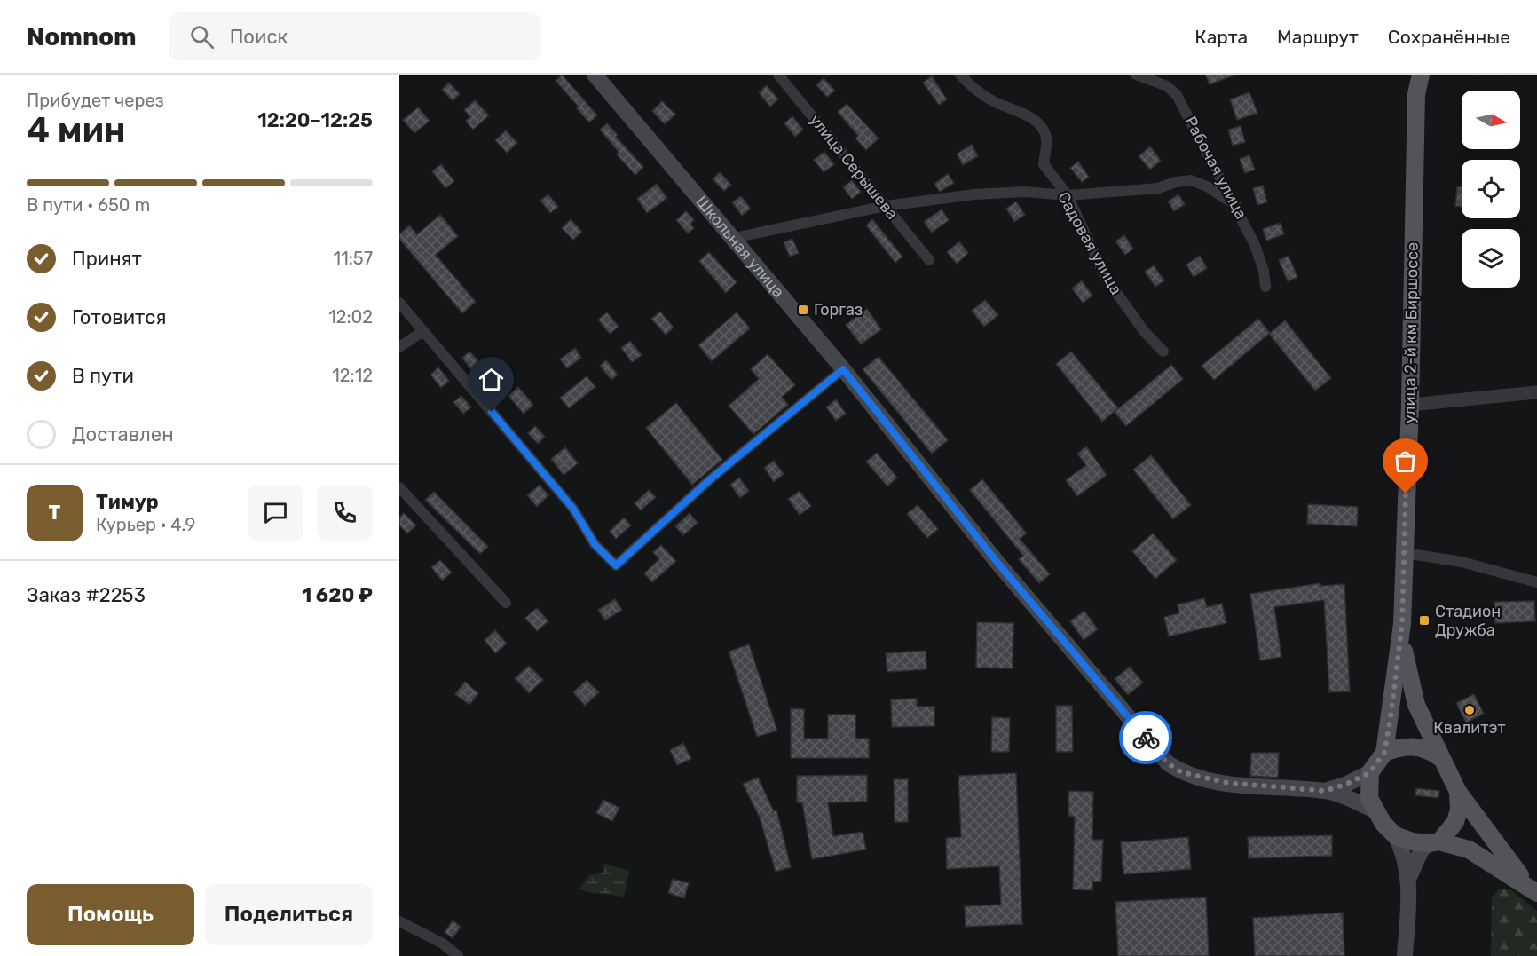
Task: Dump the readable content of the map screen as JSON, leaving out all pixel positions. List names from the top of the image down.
{
  "streets": {
    "main road": ["Школьная улица", "улица 2-й км Биршоссе"],
    "street": ["улица Серышева", "Рабочая улица", "Садовая улица"]
  },
  "places": {
    "transit": ["Горгаз", "Стадион Дружба"],
    "other": ["Квалитэт"]
  },
  "north": "right",
  "page": {
    "header": "Nomnom",
    "search": "Поиск",
    "nav": ["Карта", "Маршрут", "Сохранённые"],
    "heading": ["4 мин", "Прибудет через", "12:20–12:25"],
    "panel": [
      "Тимур",
      "Курьер · 4.9",
      "Заказ #2253",
      "1 620 ₽"
    ],
    "bar": "В пути · 650 m",
    "list": [
      ["Принят", "11:57"],
      ["Готовится", "12:02"],
      ["В пути", "12:12"],
      "Доставлен"
    ],
    "round": "Т",
    "buttons": ["Помощь", "Поделиться"]
  }
}
